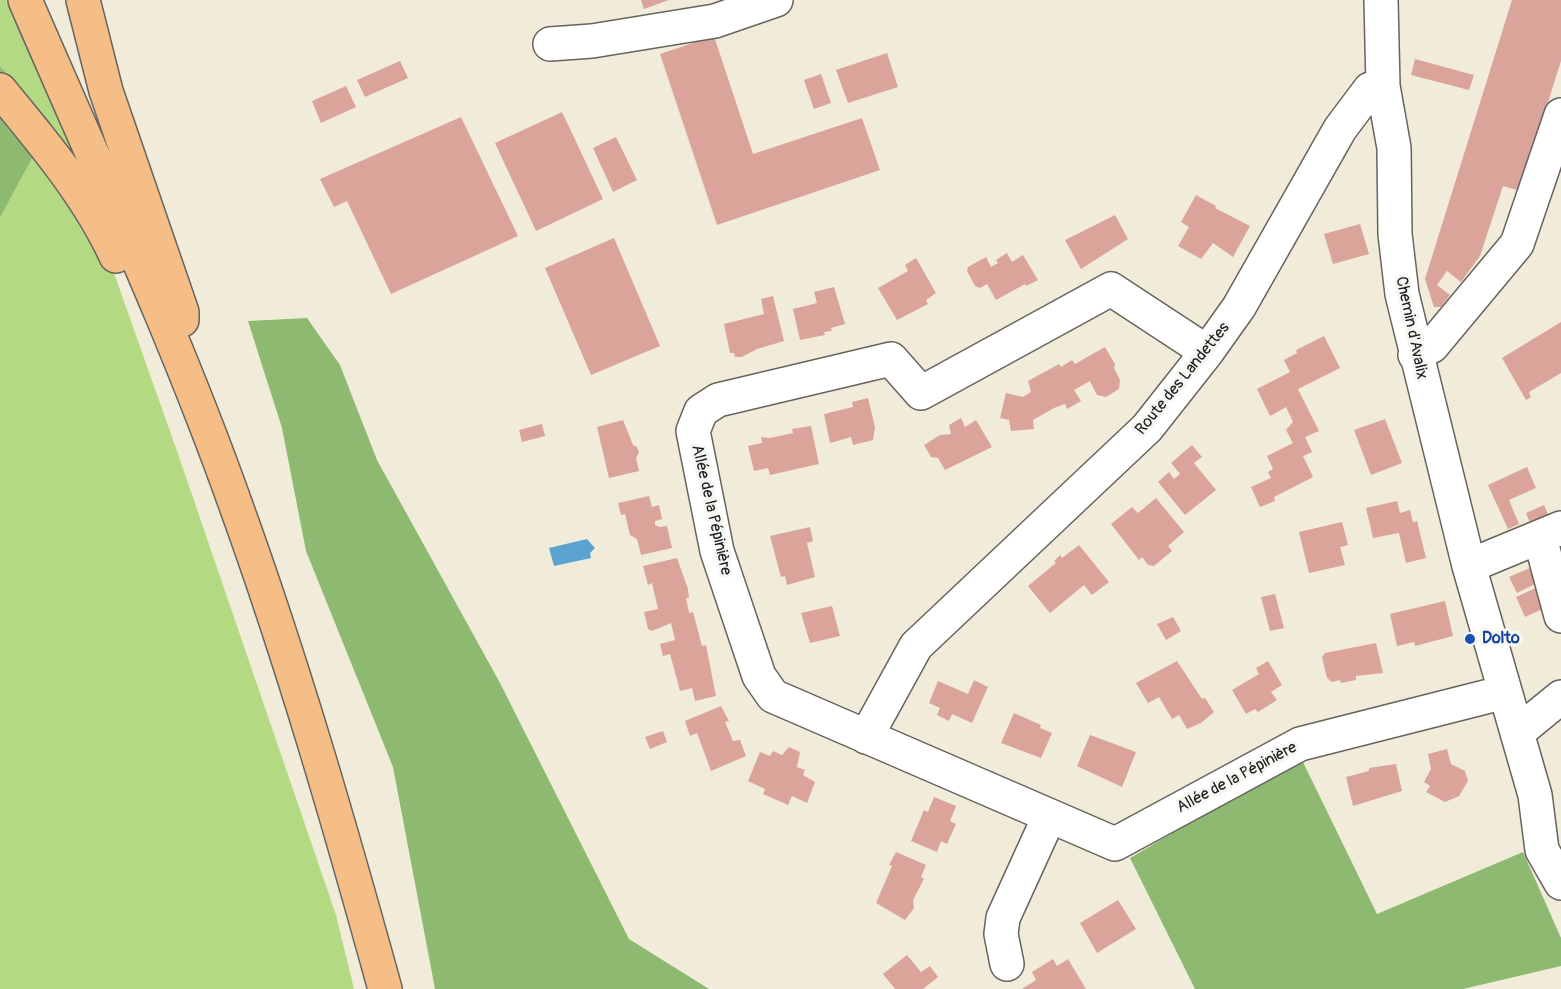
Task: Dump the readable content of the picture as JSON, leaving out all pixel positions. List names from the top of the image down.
{
  "streets": {
    "street": ["Chemin d'Avalix", "Route des Landettes", "Allée de la Pépinière"]
  },
  "crossings": [
    ["Chemin d'Avalix", "Route des Landettes"],
    ["Chemin d'Avalix", "Allée de la Pépinière"],
    ["Route des Landettes", "Allée de la Pépinière"]
  ],
  "places": ["Dolto"]
}
